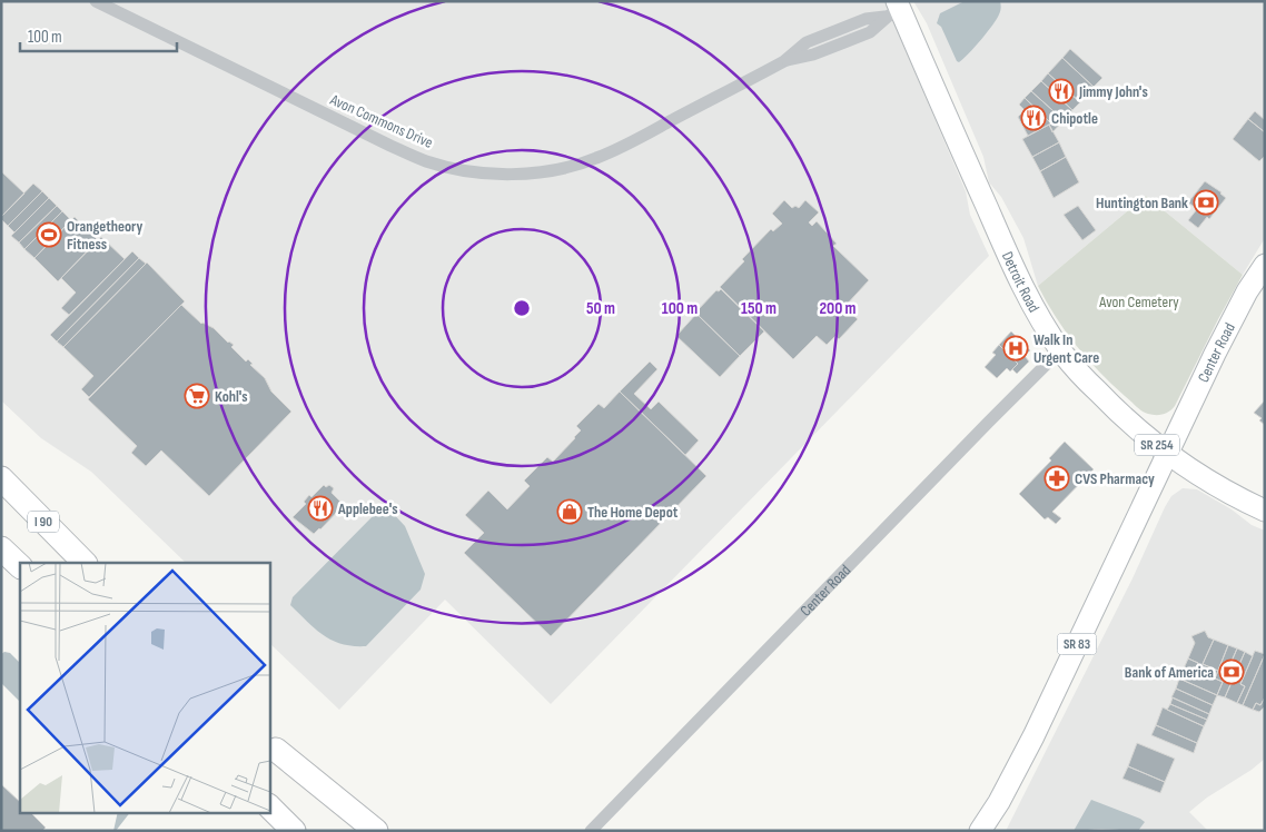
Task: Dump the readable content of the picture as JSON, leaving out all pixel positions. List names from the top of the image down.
{
  "streets": {
    "highway": ["I 90"],
    "main road": [
      "Detroit Road",
      "Center Road",
      "SR 254",
      "SR 83"
    ],
    "street": ["Avon Commons Drive"]
  },
  "crossings": [
    ["Avon Commons Drive", "Detroit Road"],
    ["Detroit Road", "Center Road"]
  ],
  "parks": ["Avon Cemetery"],
  "places": {
    "restaurant": ["Jimmy John's", "Chipotle", "Applebee's"],
    "bank": ["Huntington Bank", "Bank of America"],
    "sports": ["Orangetheory Fitness"],
    "hospital": ["Walk In Urgent Care"],
    "supermarket": ["Kohl's"],
    "pharmacy": ["CVS Pharmacy"],
    "shop": ["The Home Depot"]
  },
  "scale_bar": "100 m",
  "rings": [
    "50 m",
    "100 m",
    "150 m",
    "200 m"
  ]
}
